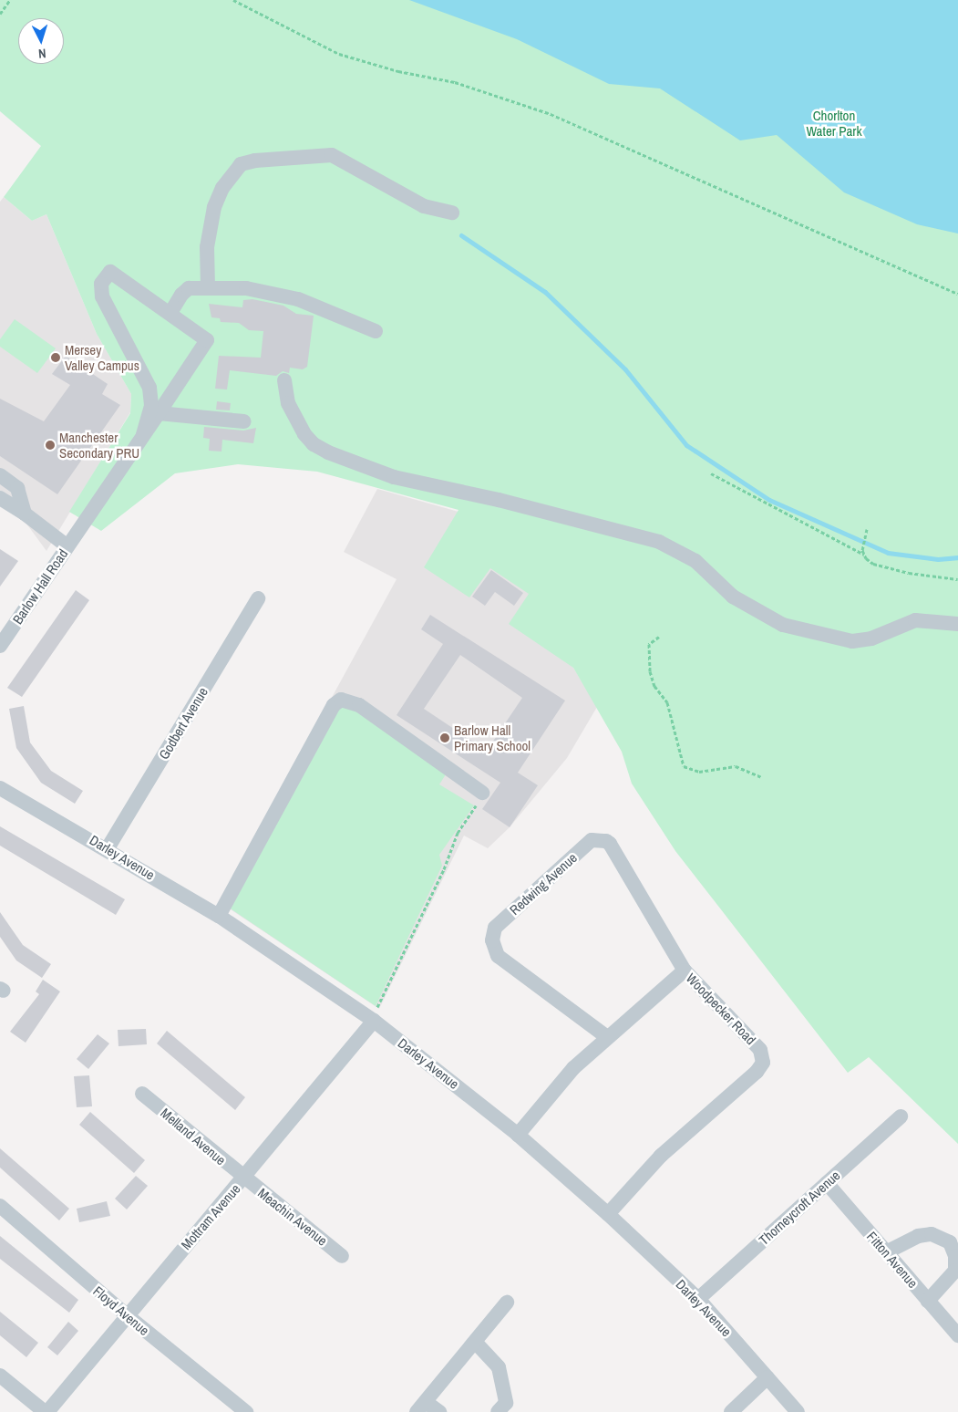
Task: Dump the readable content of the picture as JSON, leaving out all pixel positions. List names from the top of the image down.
{
  "streets": {
    "street": [
      "Barlow Hall Road",
      "Godbert Avenue",
      "Darley Avenue",
      "Redwing Avenue",
      "Woodpecker Road",
      "Melland Avenue",
      "Thorneycroft Avenue",
      "Mottram Avenue",
      "Meachin Avenue",
      "Fitton Avenue",
      "Floyd Avenue"
    ]
  },
  "crossings": [
    ["Godbert Avenue", "Darley Avenue"],
    ["Darley Avenue", "Woodpecker Road"],
    ["Darley Avenue", "Thorneycroft Avenue"],
    ["Darley Avenue", "Mottram Avenue"],
    ["Redwing Avenue", "Woodpecker Road"],
    ["Melland Avenue", "Mottram Avenue"],
    ["Melland Avenue", "Meachin Avenue"],
    ["Thorneycroft Avenue", "Fitton Avenue"],
    ["Mottram Avenue", "Meachin Avenue"],
    ["Mottram Avenue", "Floyd Avenue"]
  ],
  "parks": ["Chorlton Water Park"],
  "places": ["Mersey Valley Campus", "Manchester Secondary PRU", "Barlow Hall Primary School"],
  "north": "bottom"
}
